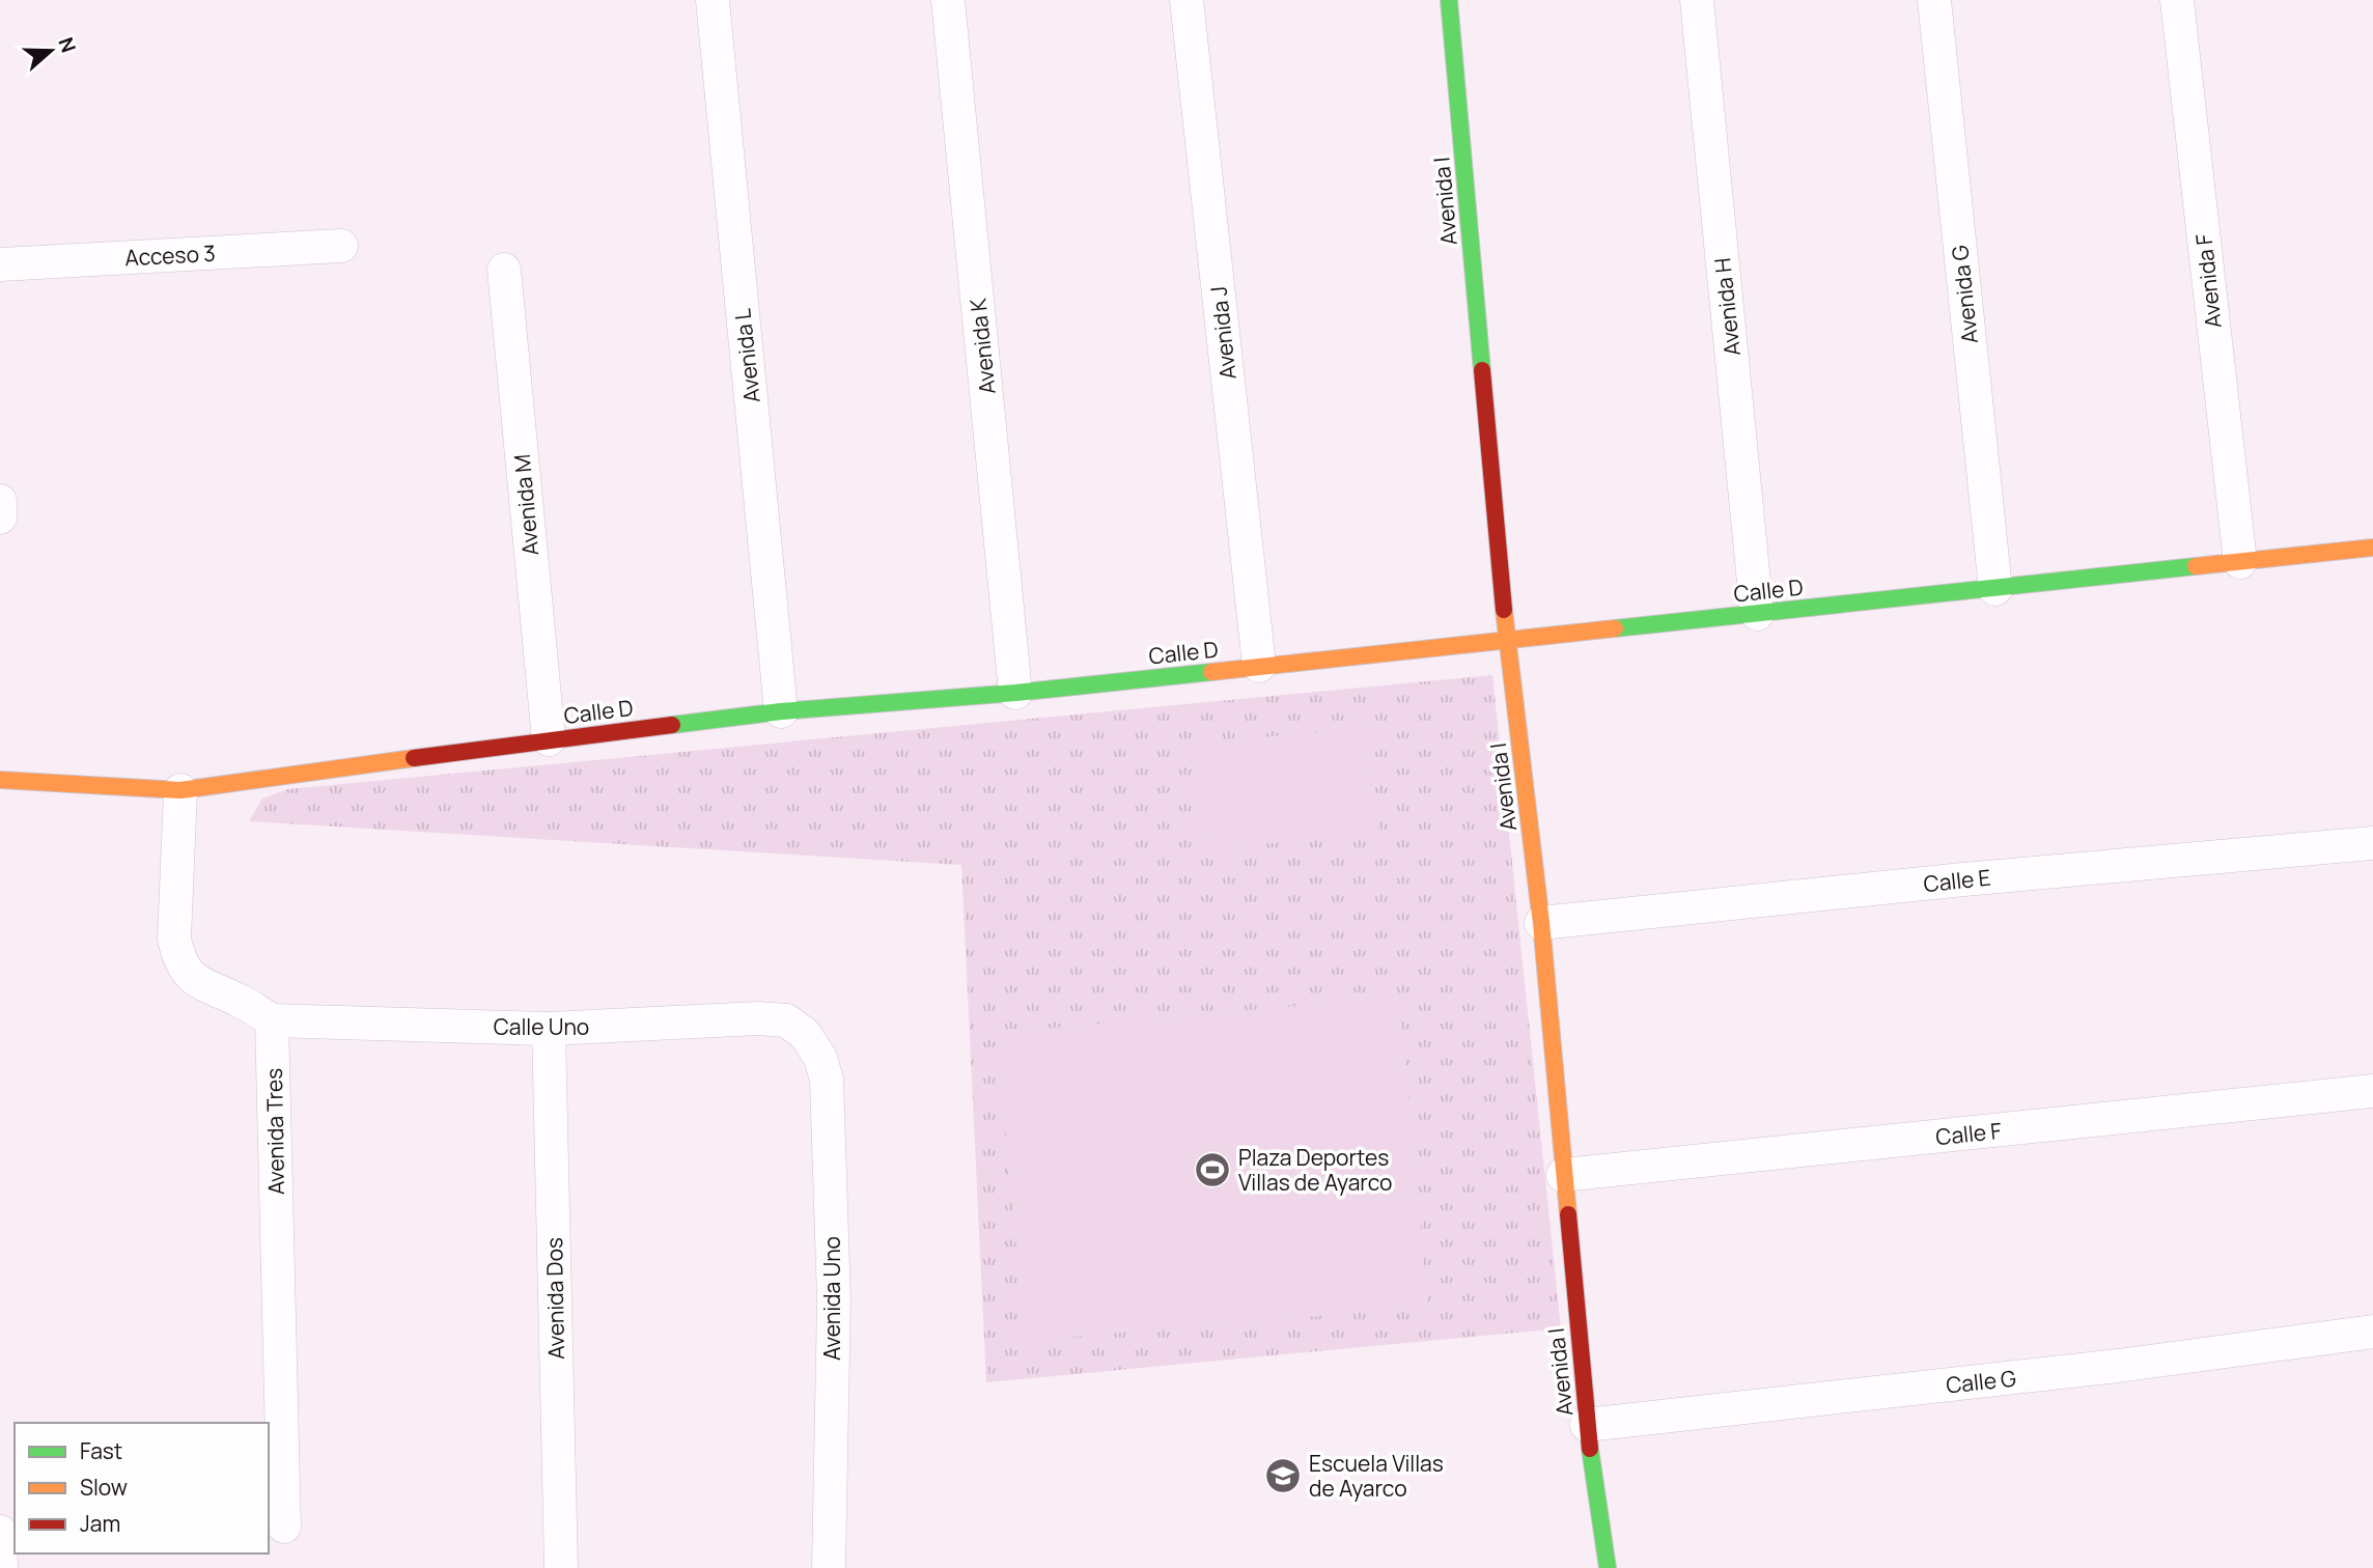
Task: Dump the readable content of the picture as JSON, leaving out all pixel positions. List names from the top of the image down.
{
  "streets": {
    "street": [
      "Avenida I",
      "Acceso 3",
      "Avenida F",
      "Avenida G",
      "Avenida H",
      "Avenida J",
      "Avenida K",
      "Avenida L",
      "Avenida M",
      "Calle D",
      "Calle E",
      "Calle Uno",
      "Avenida Tres",
      "Calle F",
      "Avenida Dos",
      "Avenida Uno",
      "Calle G"
    ]
  },
  "crossings": [
    ["Avenida I", "Calle D"],
    ["Avenida I", "Calle E"],
    ["Avenida I", "Calle F"],
    ["Avenida I", "Calle G"],
    ["Avenida F", "Calle D"],
    ["Avenida G", "Calle D"],
    ["Avenida H", "Calle D"],
    ["Avenida J", "Calle D"],
    ["Avenida K", "Calle D"],
    ["Avenida L", "Calle D"],
    ["Avenida M", "Calle D"],
    ["Calle Uno", "Avenida Tres"],
    ["Calle Uno", "Avenida Dos"],
    ["Calle Uno", "Avenida Uno"]
  ],
  "places": {
    "sports": ["Plaza Deportes Villas de Ayarco"],
    "school or university": ["Escuela Villas de Ayarco"]
  },
  "legend": ["Fast", "Slow", "Jam"],
  "north": "right"
}
